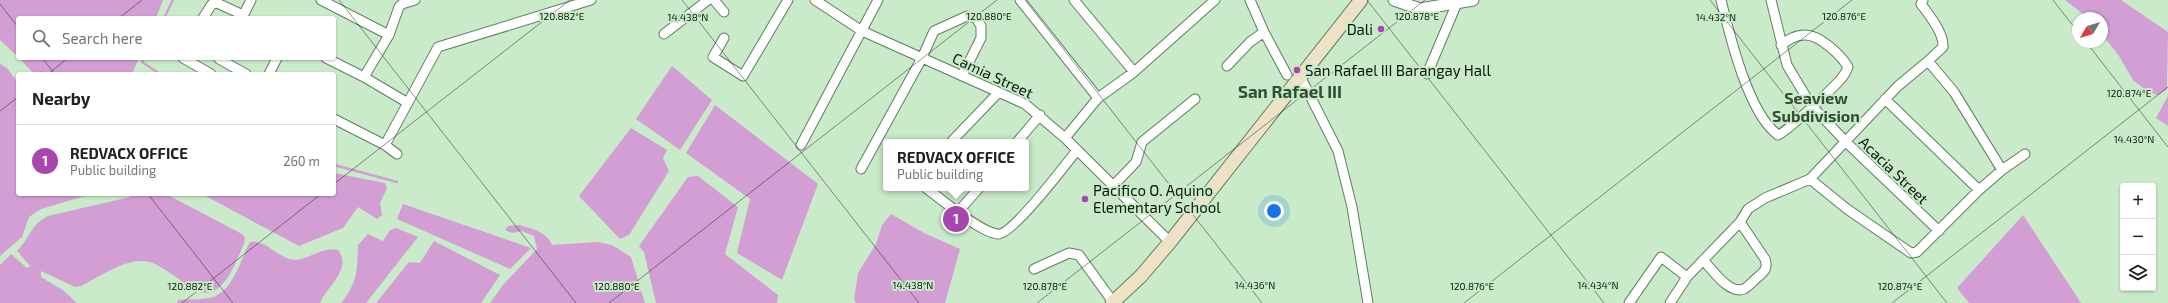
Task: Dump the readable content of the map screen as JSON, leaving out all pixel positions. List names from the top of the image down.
{
  "streets": {
    "street": ["Camia Street", "Acacia Street"]
  },
  "districts": ["San Rafael III", "Seaview Subdivision"],
  "places": ["Dali", "San Rafael III Barangay Hall", "Pacifico O. Aquino Elementary School"],
  "north": "bottom left",
  "page": {
    "search": "Search here",
    "heading": "Nearby",
    "list": [
      {
        "mark": "1",
        "name": "REDVACX OFFICE",
        "note": "Public building",
        "value": "260 m"
      }
    ],
    "popup": ["REDVACX OFFICE", "Public building"],
    "map_buttons": ["+", "−"],
    "pins": "1"
  },
  "coordinates": [
    "120.876°E",
    "120.882°E",
    "120.880°E",
    "120.878°E",
    "14.438°N",
    "14.432°N",
    "120.874°E",
    "14.430°N",
    "14.436°N",
    "14.434°N"
  ]
}
